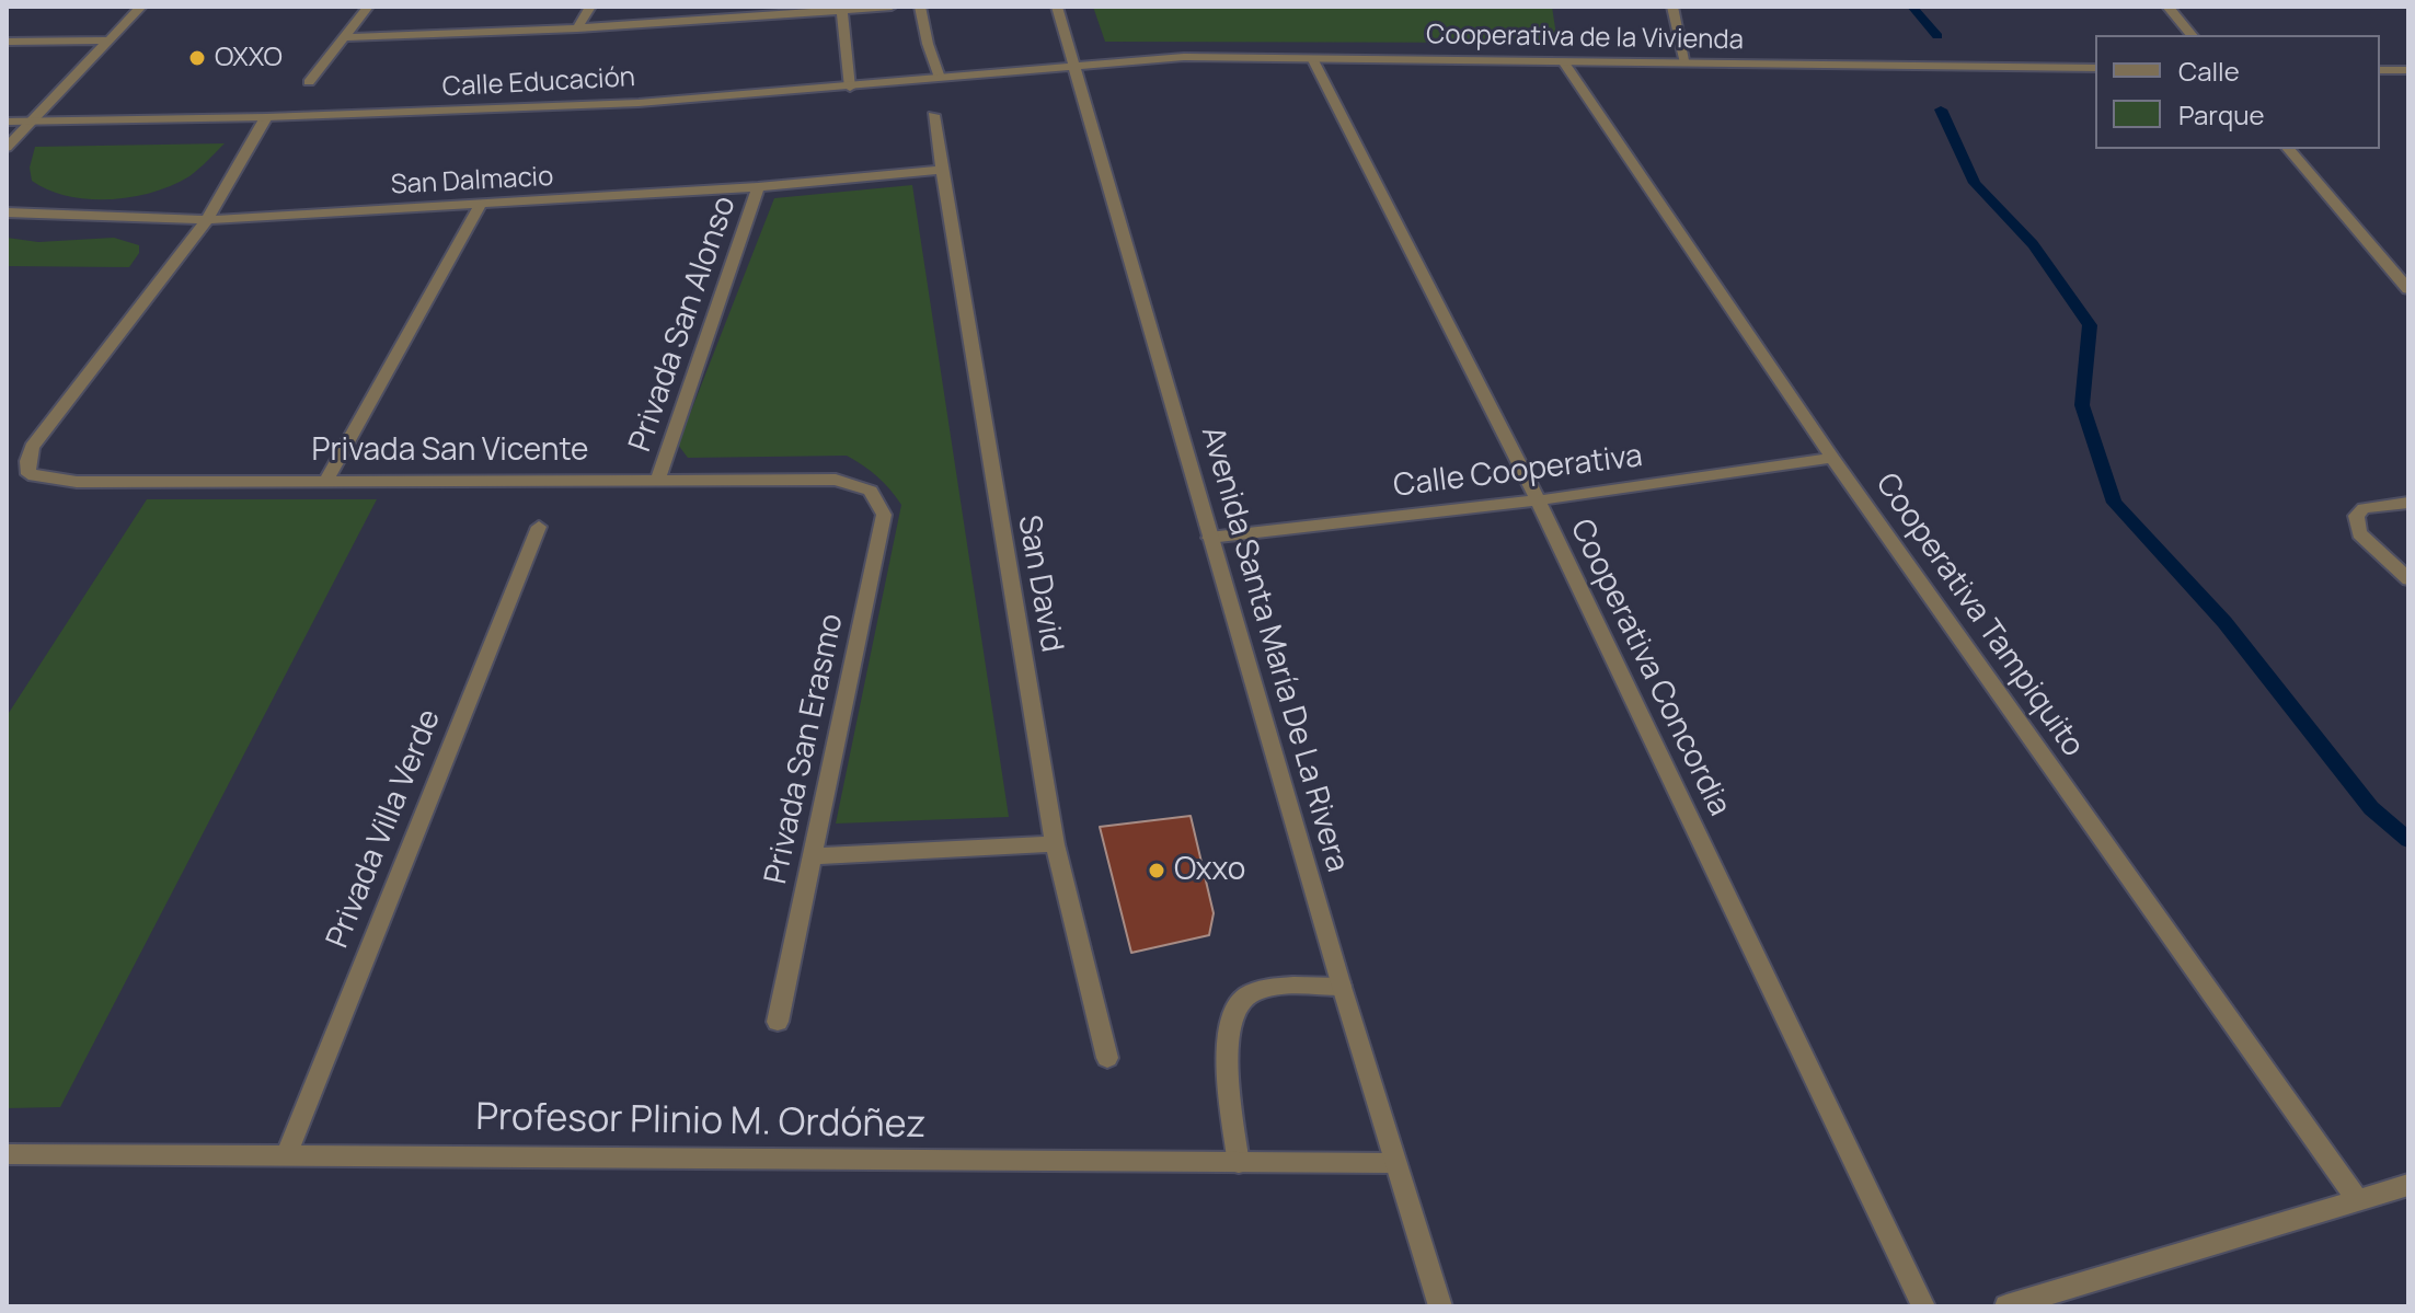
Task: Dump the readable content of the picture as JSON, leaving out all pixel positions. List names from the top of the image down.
{
  "streets": {
    "street": [
      "Cooperativa de la Vivienda",
      "Calle Educación",
      "San Dalmacio",
      "Privada San Alonso",
      "Privada San Vicente",
      "Calle Cooperativa",
      "San David",
      "Cooperativa Tampiquito",
      "Avenida Santa María De La Rivera",
      "Cooperativa Concordia",
      "Privada San Erasmo",
      "Privada Villa Verde",
      "Profesor Plinio M. Ordóñez"
    ]
  },
  "crossings": [
    ["Cooperativa de la Vivienda", "Calle Educación"],
    ["Cooperativa de la Vivienda", "Cooperativa Tampiquito"],
    ["Cooperativa de la Vivienda", "Avenida Santa María De La Rivera"],
    ["Cooperativa de la Vivienda", "Cooperativa Concordia"],
    ["Calle Educación", "Avenida Santa María De La Rivera"],
    ["San Dalmacio", "Privada San Alonso"],
    ["San Dalmacio", "Privada San Vicente"],
    ["San Dalmacio", "San David"],
    ["Privada San Alonso", "Privada San Vicente"],
    ["Privada San Vicente", "Privada San Erasmo"],
    ["Calle Cooperativa", "Cooperativa Tampiquito"],
    ["Calle Cooperativa", "Avenida Santa María De La Rivera"],
    ["Calle Cooperativa", "Cooperativa Concordia"],
    ["Avenida Santa María De La Rivera", "Profesor Plinio M. Ordóñez"],
    ["Privada Villa Verde", "Profesor Plinio M. Ordóñez"]
  ],
  "places": ["OXXO", "Oxxo"],
  "legend": ["Calle", "Parque"]
}
